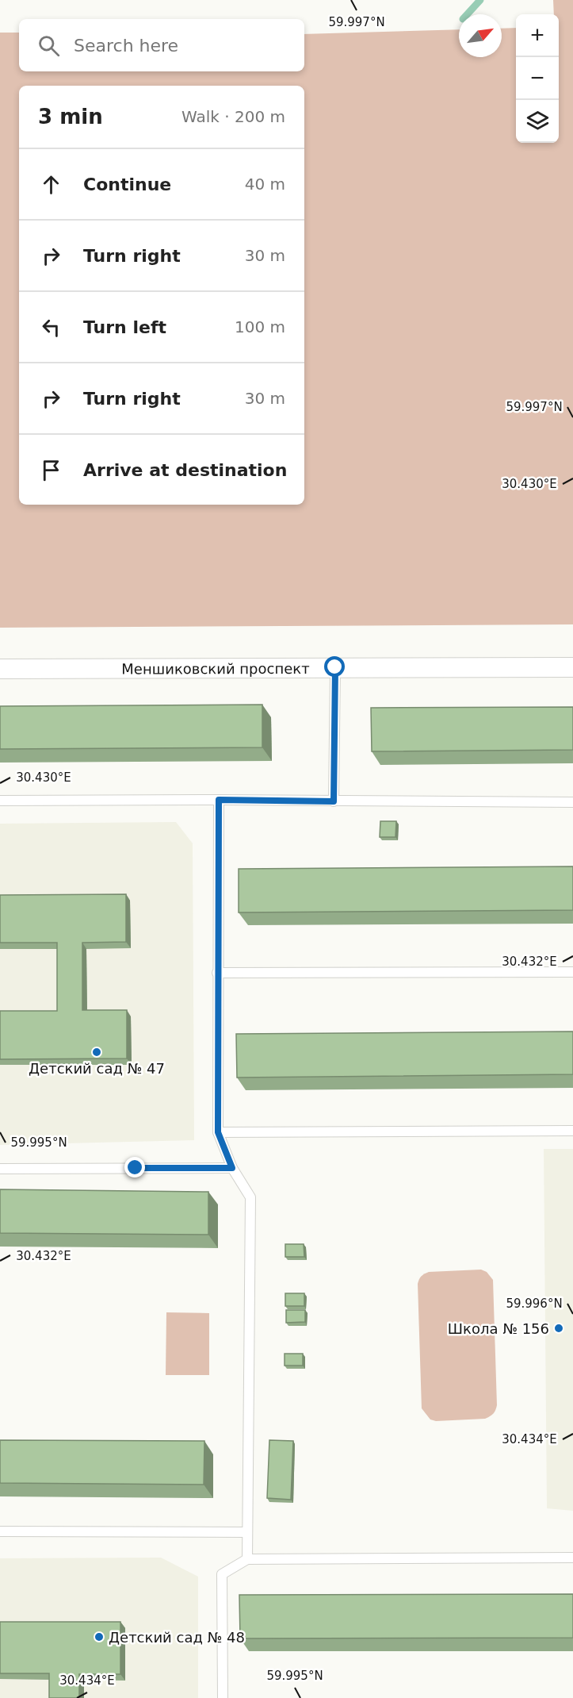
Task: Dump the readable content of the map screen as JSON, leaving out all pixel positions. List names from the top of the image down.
{
  "streets": {
    "street": ["Меншиковский проспект"]
  },
  "places": ["Детский сад № 47", "Школа № 156", "Детский сад № 48"],
  "north": "top right",
  "page": {
    "map_buttons": ["+", "−"],
    "search": "Search here",
    "heading": ["3 min", "Walk · 200 m"],
    "list": [
      ["Continue", "40 m"],
      ["Turn right", "30 m"],
      ["Turn left", "100 m"],
      ["Turn right", "30 m"],
      "Arrive at destination"
    ]
  },
  "coordinates": [
    "59.997°N",
    "30.430°E",
    "30.432°E",
    "59.995°N",
    "59.996°N",
    "30.434°E"
  ]
}
